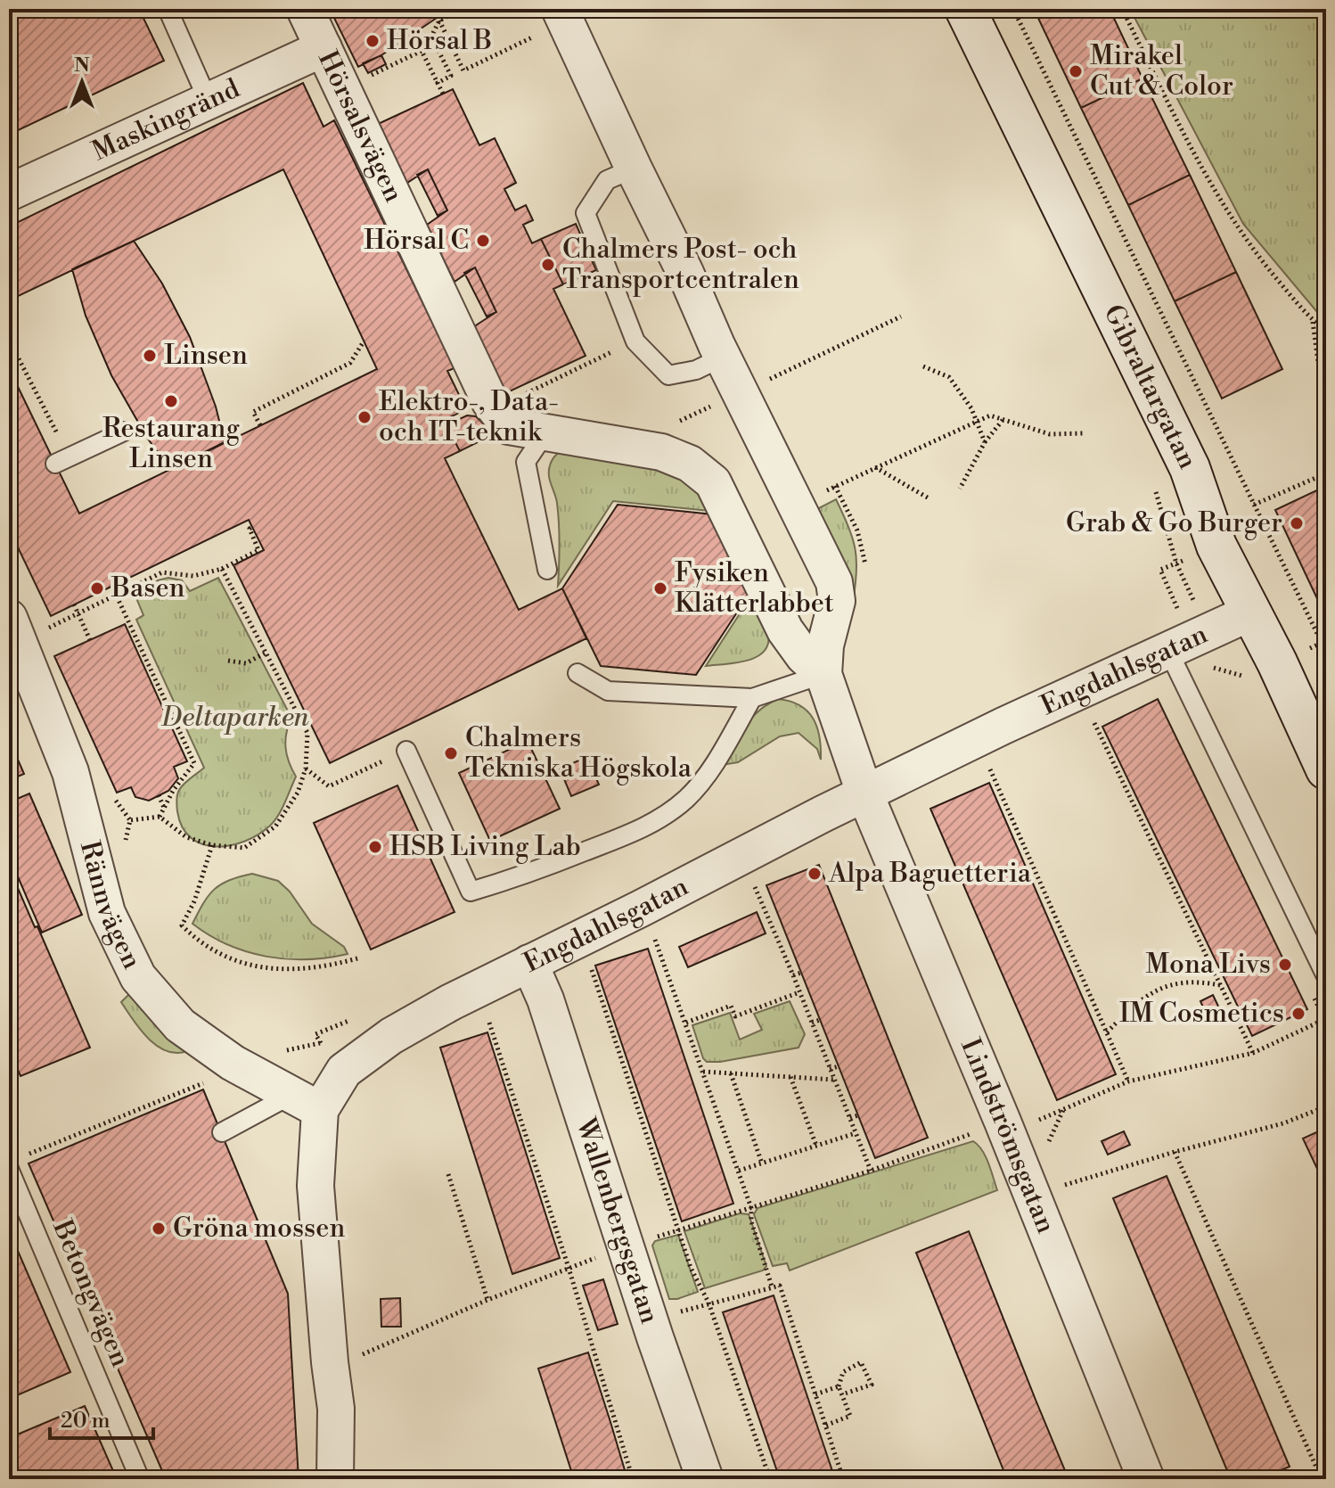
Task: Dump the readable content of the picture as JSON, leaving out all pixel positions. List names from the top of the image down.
{
  "streets": {
    "street": [
      "Maskingränd",
      "Hörsalsvägen",
      "Gibraltargatan",
      "Engdahlsgatan",
      "Rännvägen",
      "Lindströmsgatan",
      "Wallenbergsgatan"
    ],
    "lane": ["Betongvägen"]
  },
  "crossings": [
    ["Maskingränd", "Hörsalsvägen"],
    ["Hörsalsvägen", "Lindströmsgatan"],
    ["Gibraltargatan", "Engdahlsgatan"],
    ["Engdahlsgatan", "Rännvägen"],
    ["Engdahlsgatan", "Lindströmsgatan"],
    ["Engdahlsgatan", "Wallenbergsgatan"]
  ],
  "parks": ["Deltaparken"],
  "places": [
    "Hörsal B",
    "Mirakel Cut & Color",
    "Hörsal C",
    "Chalmers Post- och Transportcentralen",
    "Linsen",
    "Restaurang Linsen",
    "Elektro-, Data- och IT-teknik",
    "Grab & Go Burger",
    "Basen",
    "Fysiken Klätterlabbet",
    "Chalmers Tekniska Högskola",
    "HSB Living Lab",
    "Alpa Baguetteria",
    "Mona Livs",
    "IM Cosmetics",
    "Gröna mossen"
  ],
  "scale_bar": "20 m",
  "north": "top"
}
